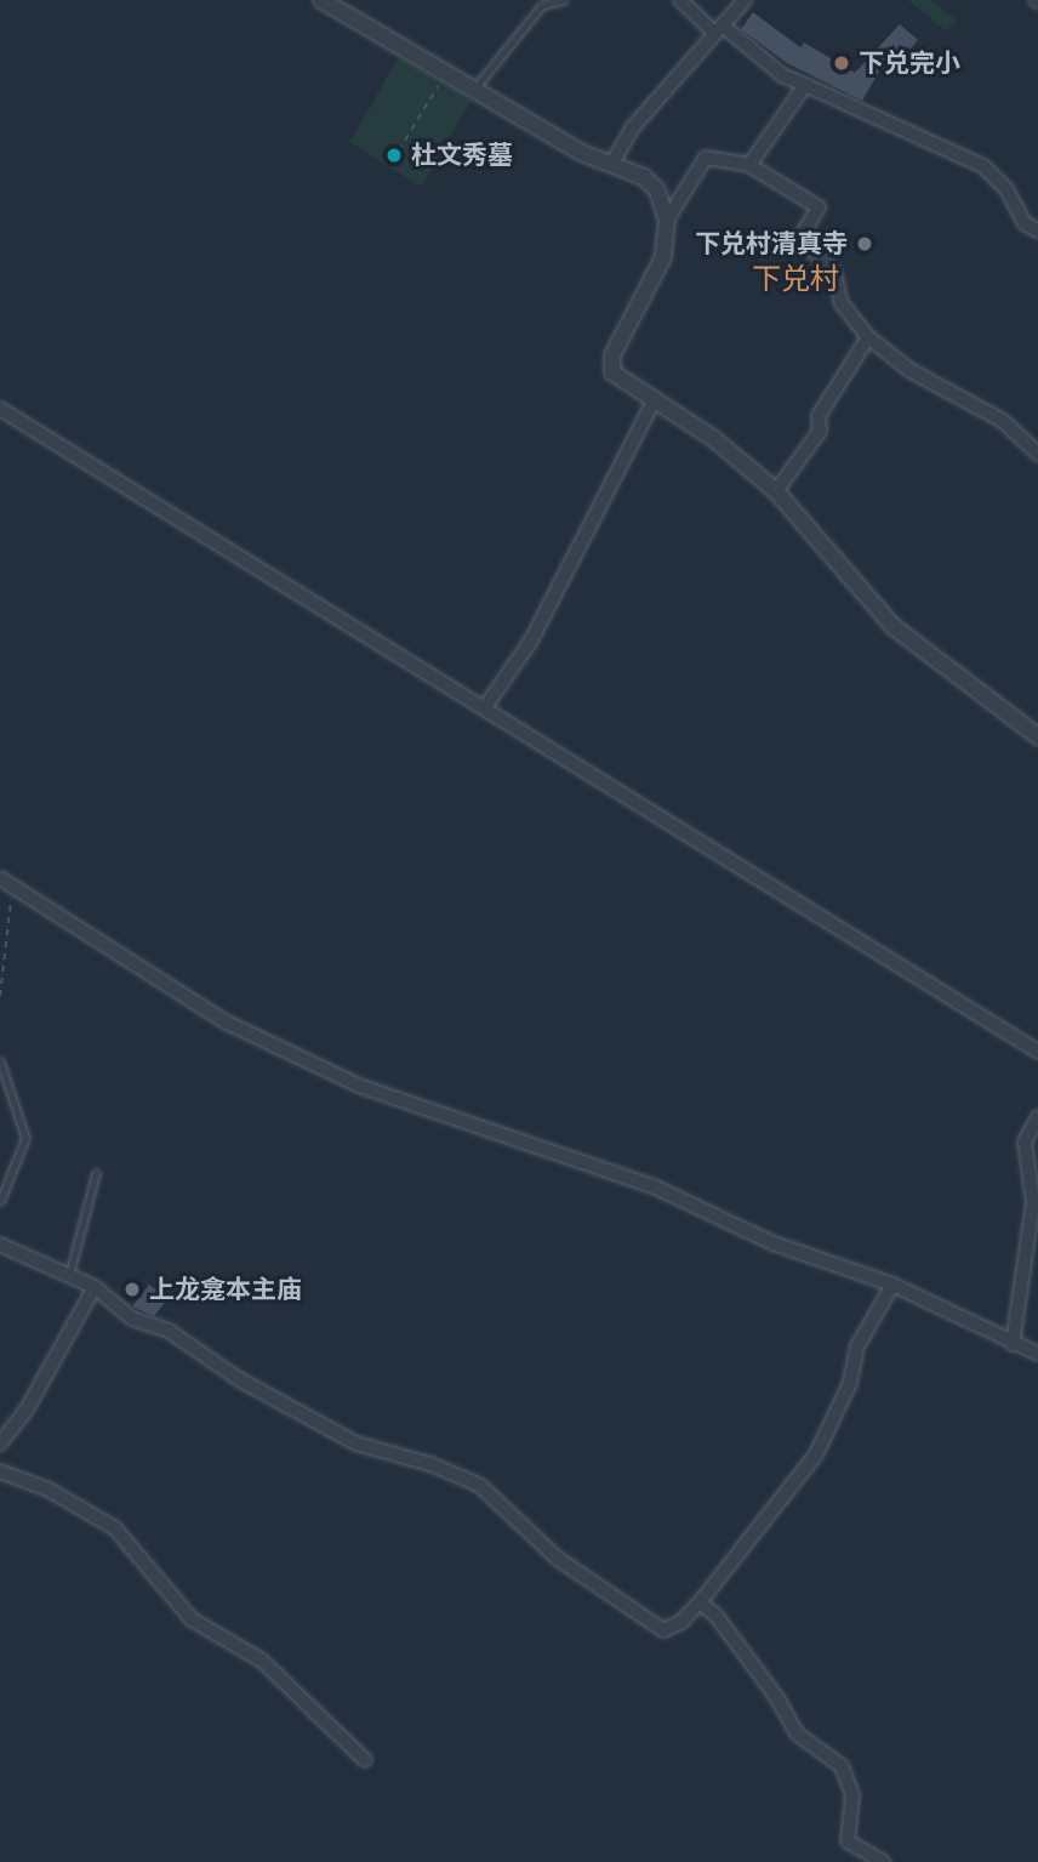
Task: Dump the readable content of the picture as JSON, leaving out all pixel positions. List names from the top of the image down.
{
  "districts": ["下兑村"],
  "places": [
    "下兑完小",
    "杜文秀墓",
    "下兑村清真寺",
    "上龙龛本主庙"
  ]
}
